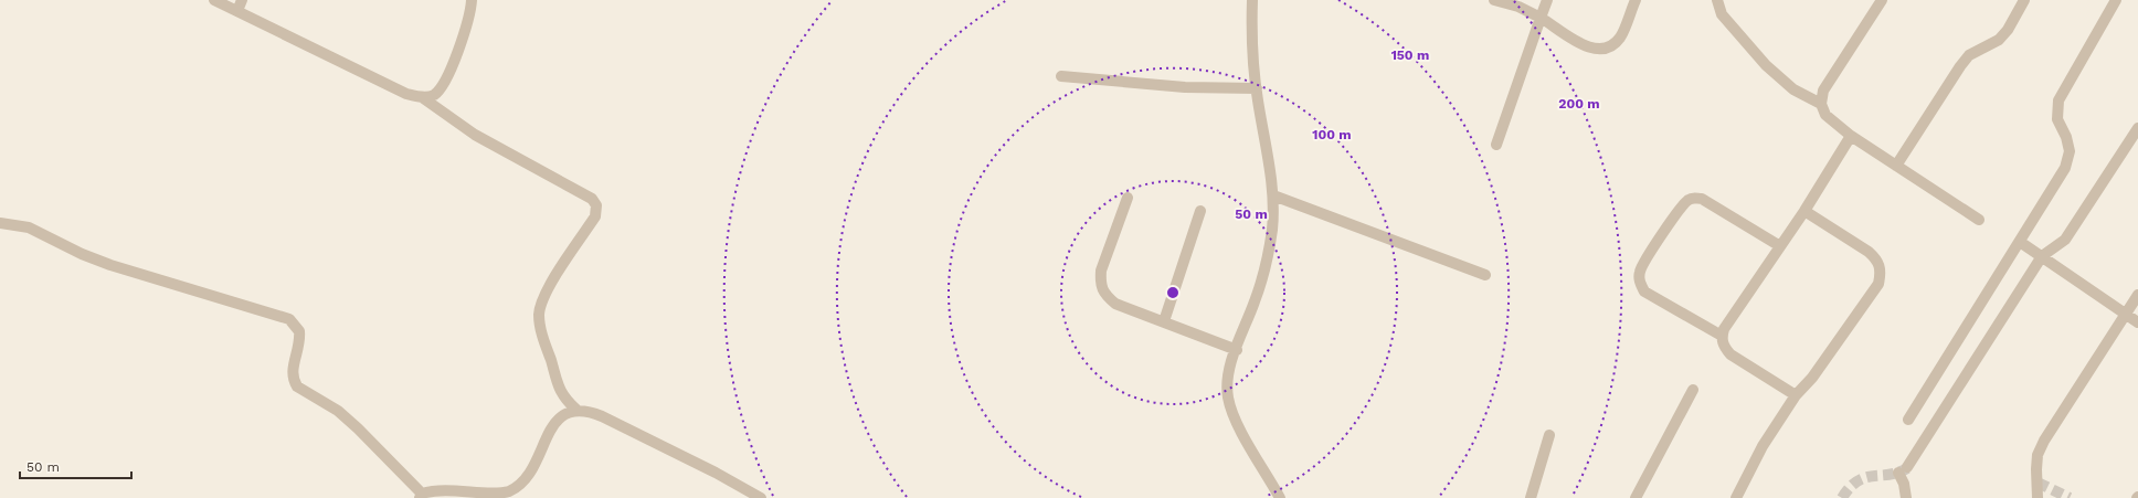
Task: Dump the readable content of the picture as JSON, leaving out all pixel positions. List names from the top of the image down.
{
  "scale_bar": "50 m",
  "rings": [
    "150 m",
    "200 m",
    "100 m",
    "50 m"
  ]
}
